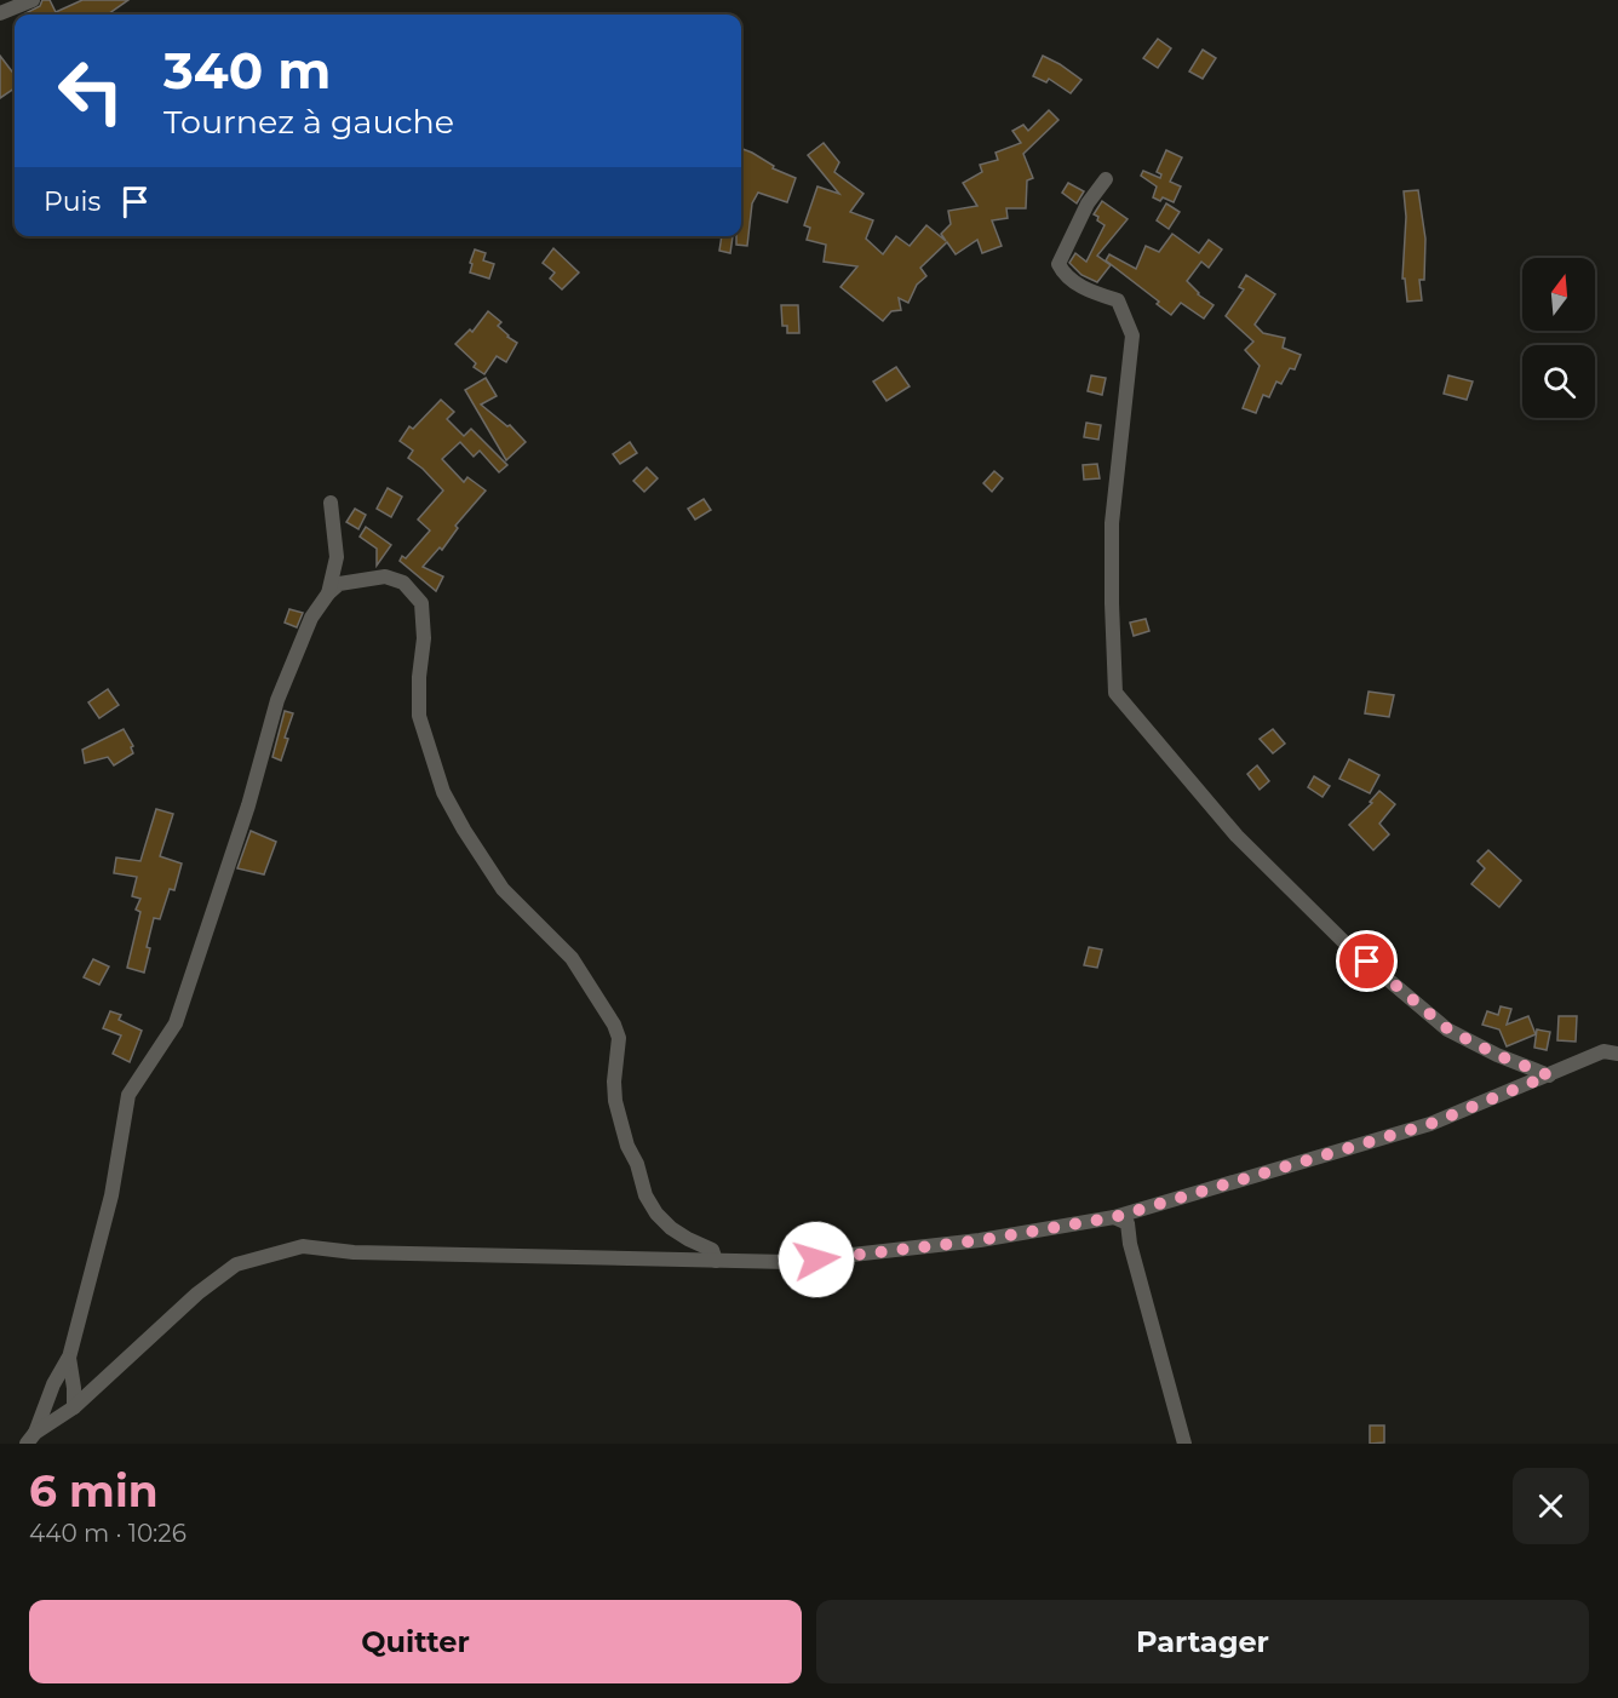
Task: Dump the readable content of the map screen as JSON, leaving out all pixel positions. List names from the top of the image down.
{
  "north": "top",
  "page": {
    "turn": ["340 m", "Tournez à gauche"],
    "then": "Puis",
    "heading": ["6 min", "440 m · 10:26"],
    "buttons": ["Quitter", "Partager"]
  }
}
